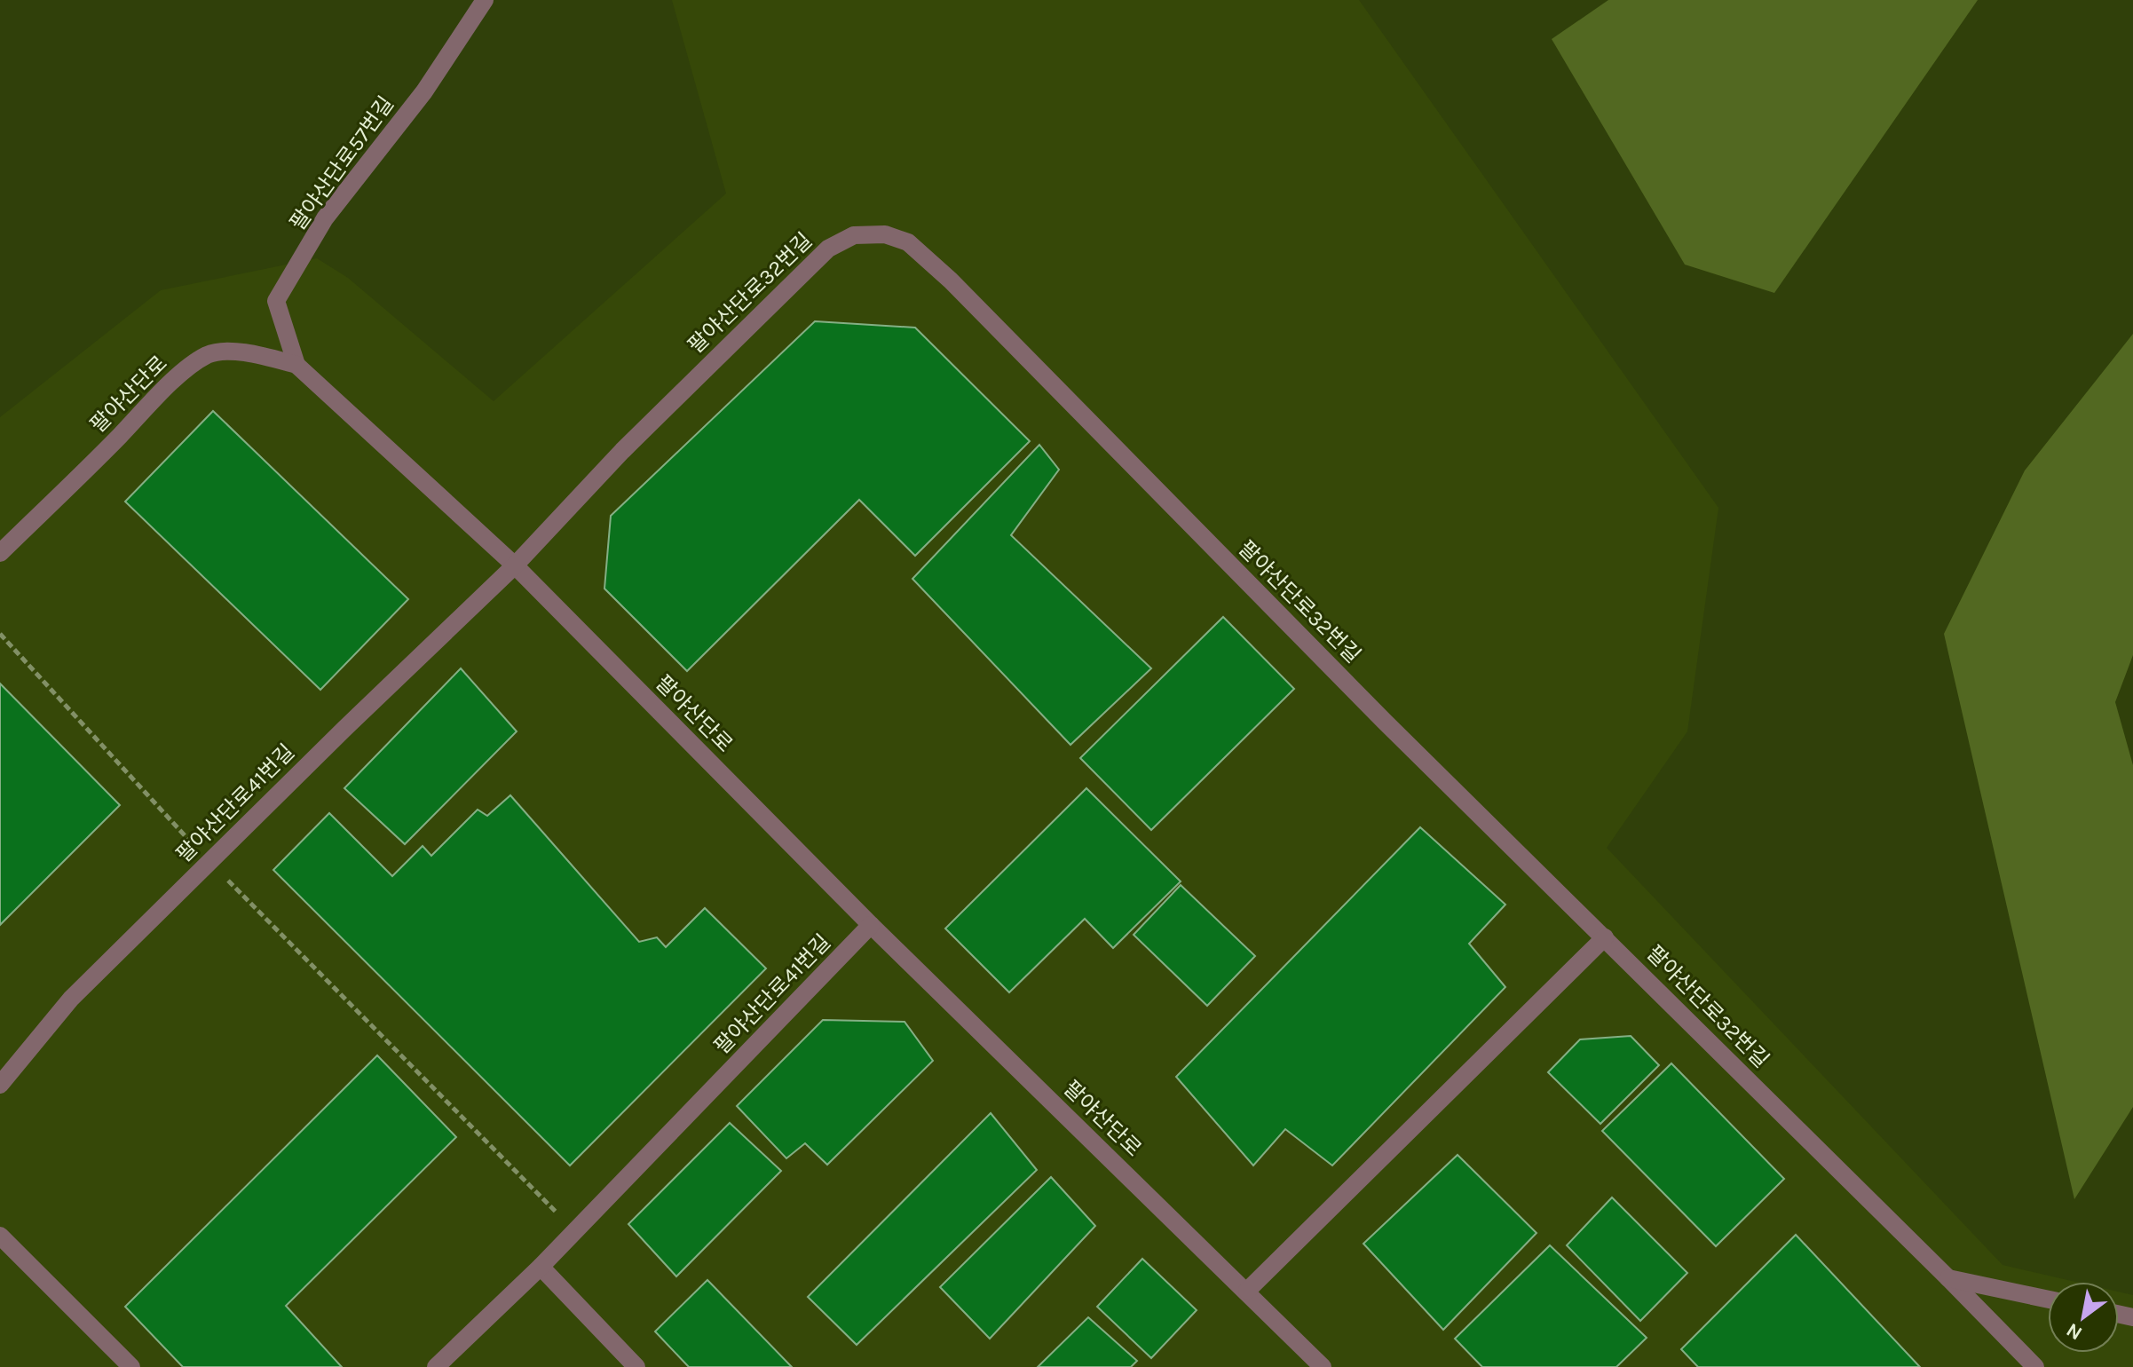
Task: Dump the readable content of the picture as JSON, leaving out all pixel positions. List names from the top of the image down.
{
  "streets": {
    "street": [
      "팔야산단로57번길",
      "팔야산단로32번길",
      "팔야산단로",
      "팔야산단로41번길"
    ]
  },
  "crossings": [
    ["팔야산단로57번길", "팔야산단로"],
    ["팔야산단로32번길", "팔야산단로"],
    ["팔야산단로32번길", "팔야산단로41번길"],
    ["팔야산단로", "팔야산단로41번길"]
  ],
  "north": "bottom left"
}
